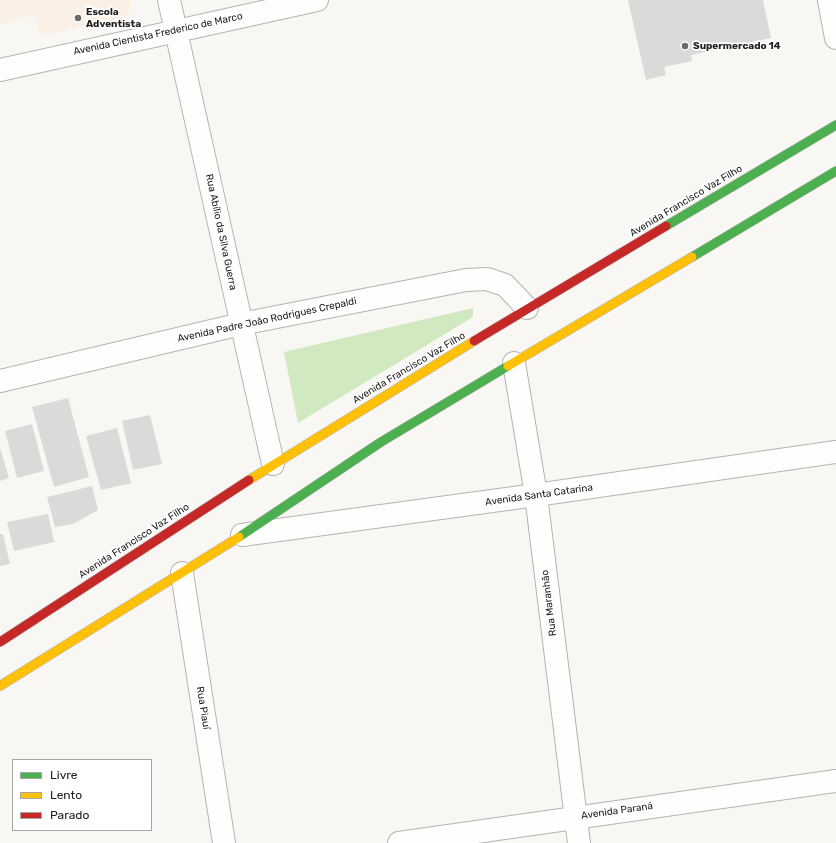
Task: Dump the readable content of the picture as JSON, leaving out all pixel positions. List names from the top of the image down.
{
  "streets": {
    "main road": ["Avenida Francisco Vaz Filho"],
    "street": [
      "Avenida Cientista Frederico de Marco",
      "Rua Abílio da Silva Guerra",
      "Avenida Padre João Rodrigues Crepaldi",
      "Avenida Santa Catarina",
      "Rua Maranhão",
      "Rua Piauí",
      "Avenida Paraná"
    ]
  },
  "crossings": [
    ["Avenida Cientista Frederico de Marco", "Rua Abílio da Silva Guerra"],
    ["Avenida Francisco Vaz Filho", "Rua Abílio da Silva Guerra"],
    ["Avenida Francisco Vaz Filho", "Avenida Padre João Rodrigues Crepaldi"],
    ["Rua Abílio da Silva Guerra", "Avenida Padre João Rodrigues Crepaldi"],
    ["Avenida Santa Catarina", "Rua Maranhão"],
    ["Rua Maranhão", "Avenida Paraná"]
  ],
  "places": ["Escola Adventista", "Supermercado 14"],
  "legend": ["Livre", "Lento", "Parado"]
}
